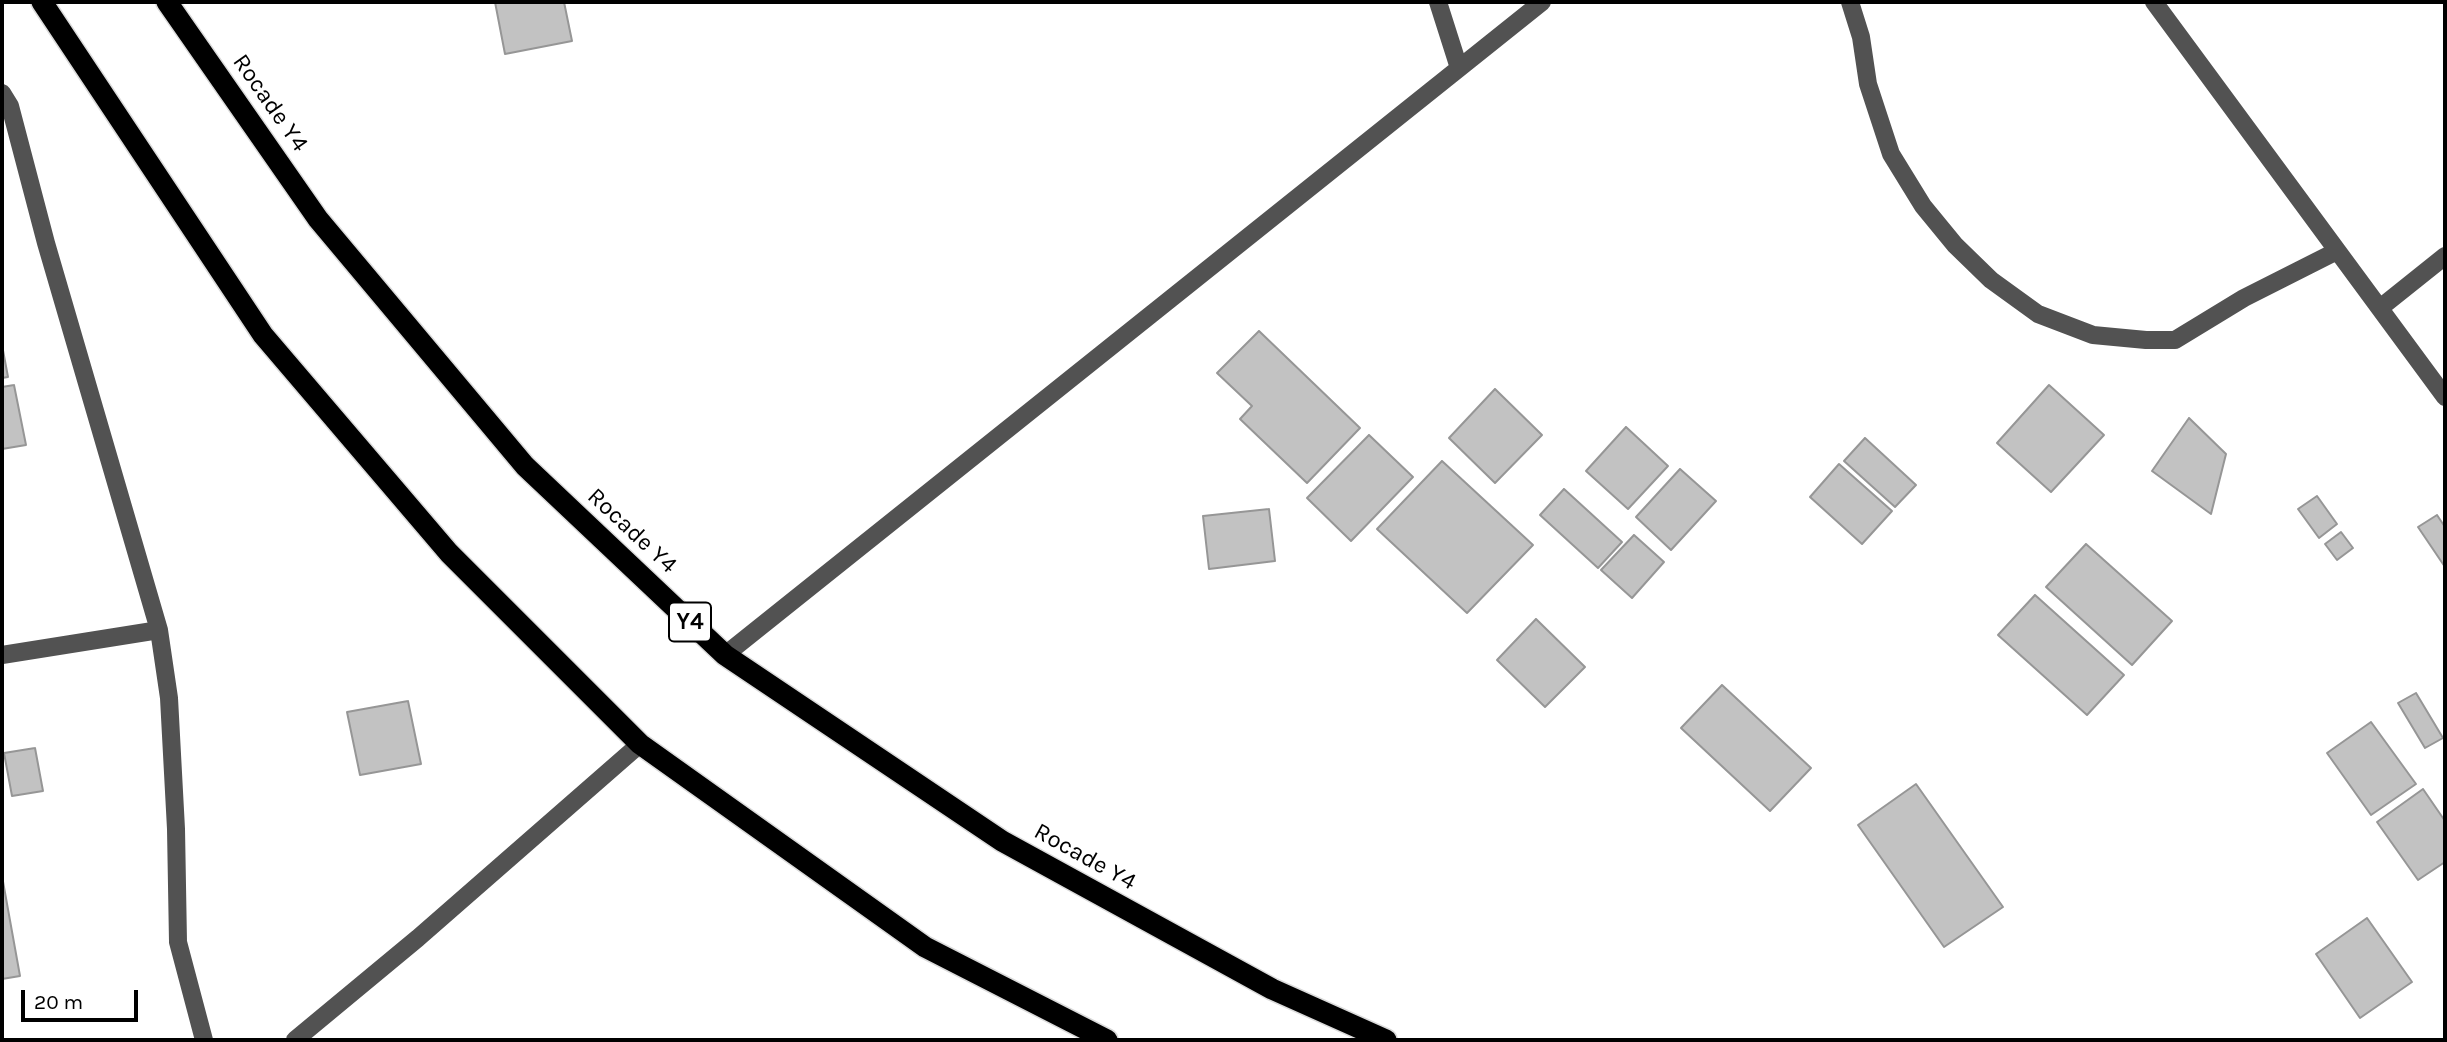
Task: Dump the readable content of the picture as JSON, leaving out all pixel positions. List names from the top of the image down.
{
  "streets": {
    "highway": ["Rocade Y4", "Y4"]
  },
  "scale_bar": "20 m"
}
